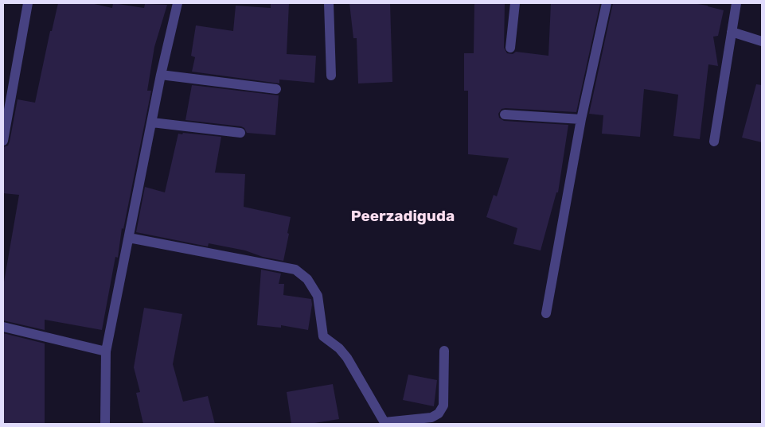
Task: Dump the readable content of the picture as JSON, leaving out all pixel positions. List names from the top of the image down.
{
  "districts": ["Peerzadiguda"]
}
